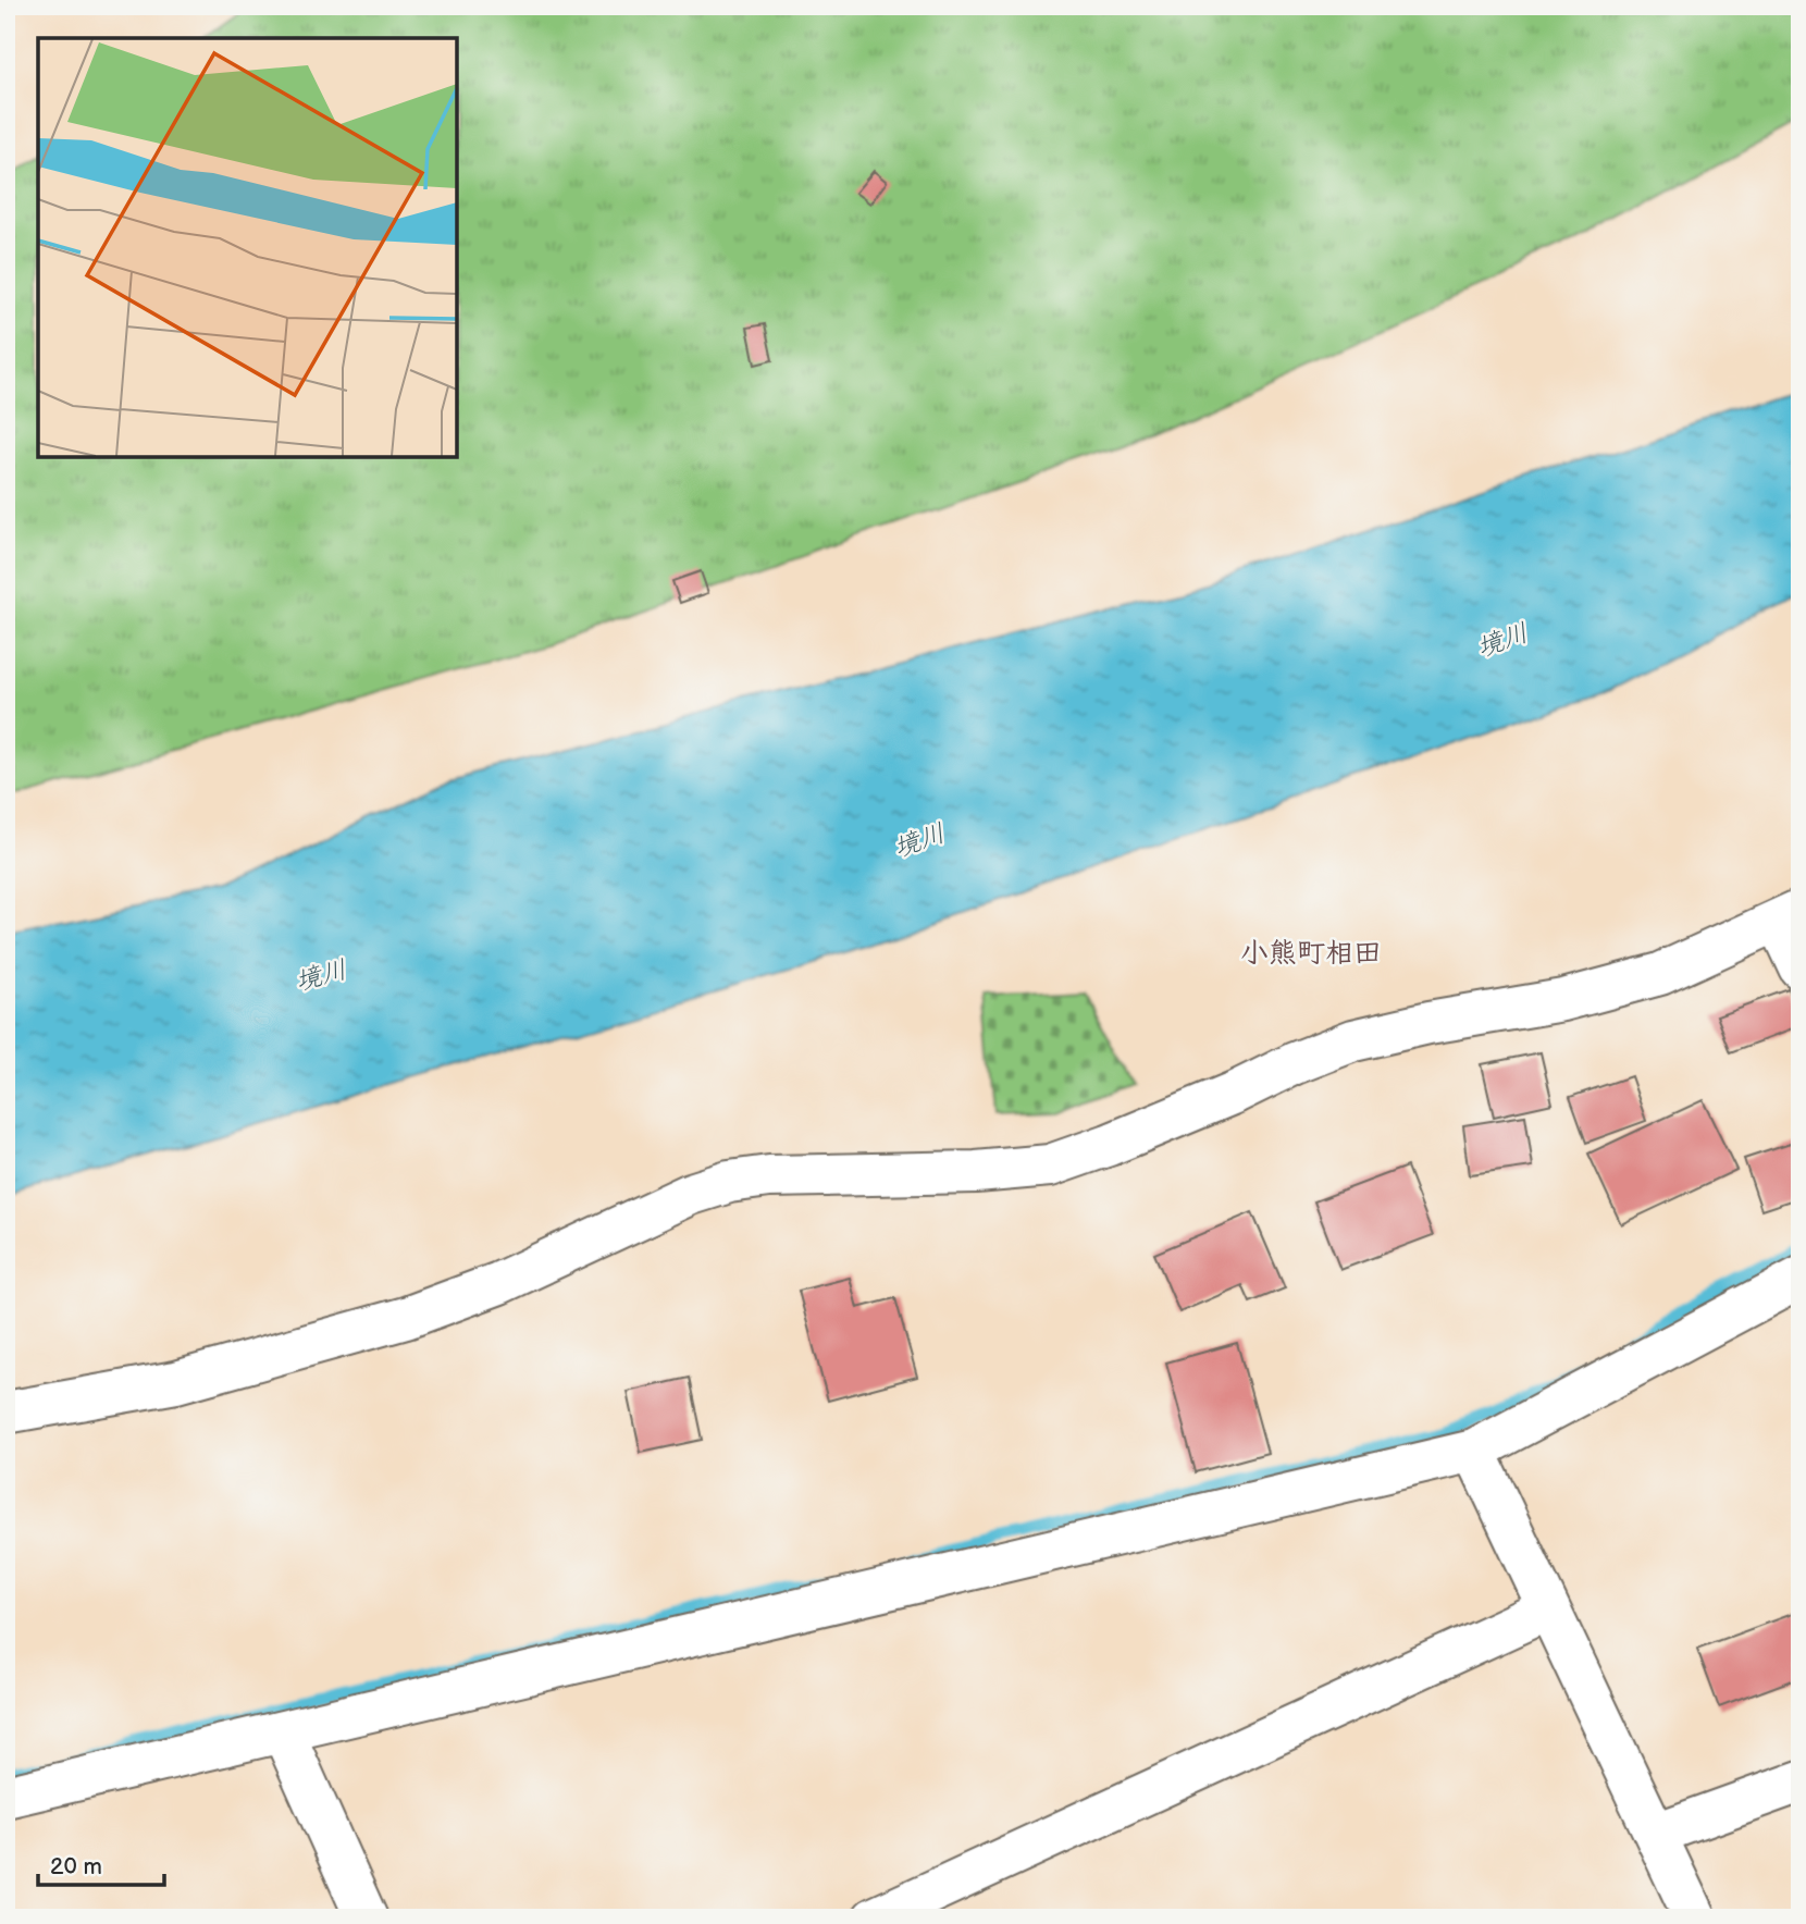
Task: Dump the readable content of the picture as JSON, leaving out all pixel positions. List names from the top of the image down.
{
  "districts": ["小熊町相田"],
  "water": ["境川"],
  "scale_bar": "20 m"
}
